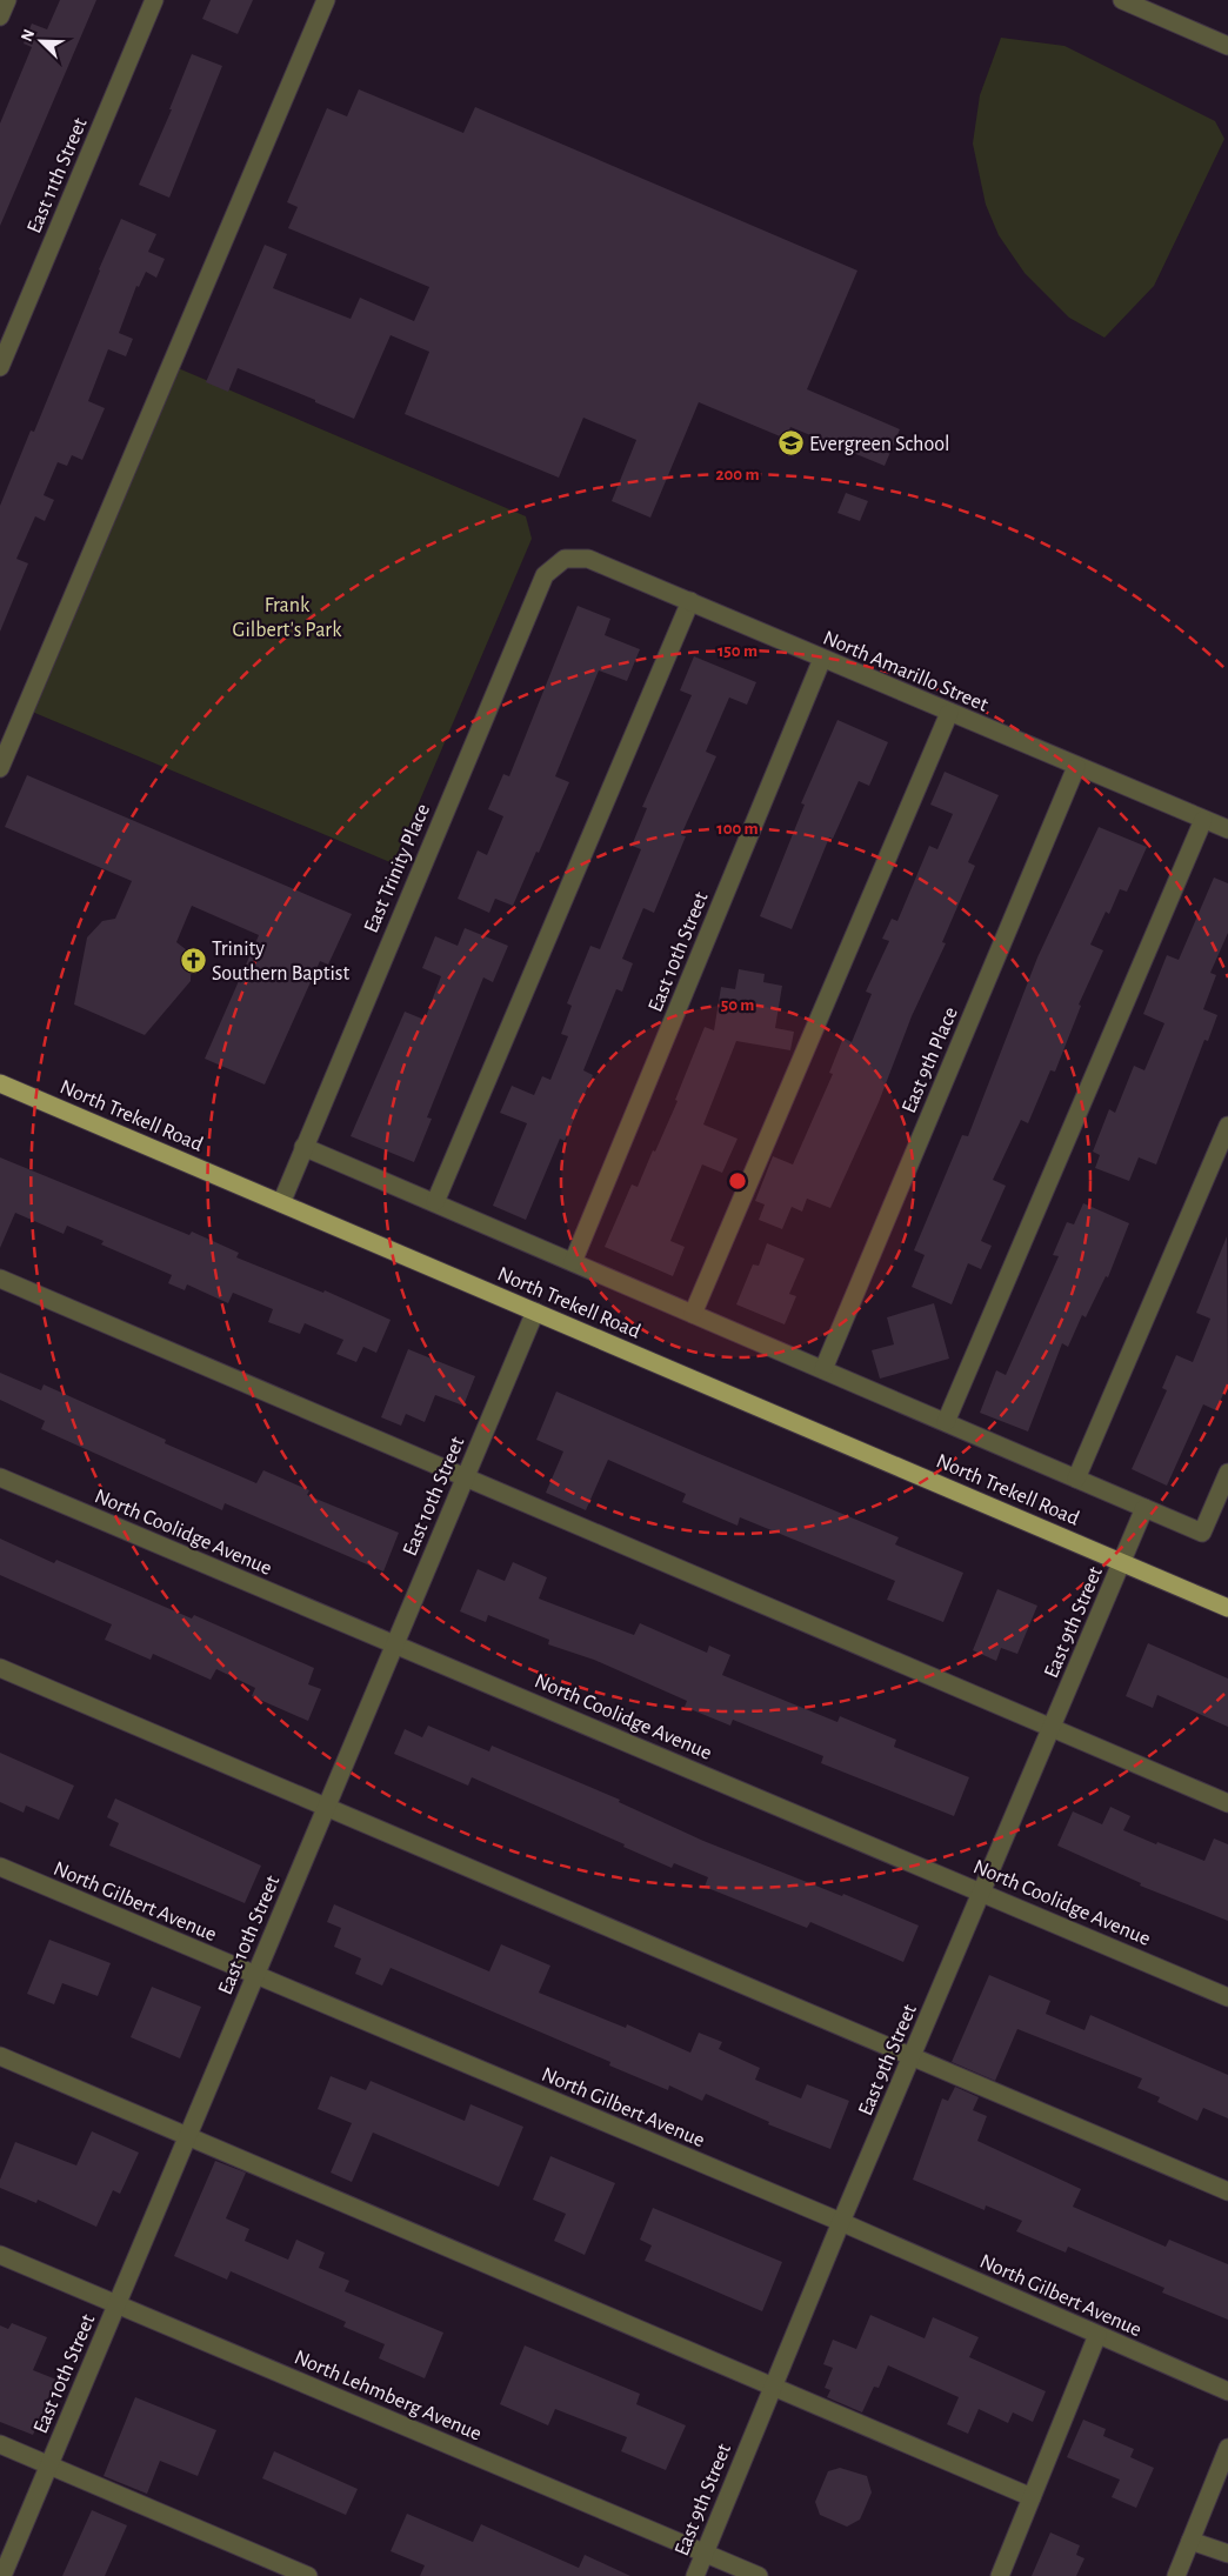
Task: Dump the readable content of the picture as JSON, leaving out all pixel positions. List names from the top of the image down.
{
  "streets": {
    "main road": ["North Trekell Road"],
    "street": [
      "East 11th Street",
      "North Amarillo Street",
      "East Trinity Place",
      "East 10th Street",
      "East 9th Place",
      "North Coolidge Avenue",
      "East 9th Street",
      "North Gilbert Avenue",
      "North Lehmberg Avenue"
    ]
  },
  "crossings": [
    ["North Amarillo Street", "East Trinity Place"],
    ["North Amarillo Street", "East 10th Street"],
    ["North Amarillo Street", "East 9th Place"],
    ["East Trinity Place", "North Trekell Road"],
    ["East 10th Street", "North Trekell Road"],
    ["East 10th Street", "North Coolidge Avenue"],
    ["East 10th Street", "North Gilbert Avenue"],
    ["East 10th Street", "North Lehmberg Avenue"],
    ["East 9th Place", "North Trekell Road"],
    ["North Trekell Road", "East 9th Street"],
    ["North Coolidge Avenue", "East 9th Street"],
    ["East 9th Street", "North Gilbert Avenue"],
    ["East 9th Street", "North Lehmberg Avenue"]
  ],
  "parks": ["Frank Gilbert's Park"],
  "places": {
    "school or university": ["Evergreen School"],
    "church": ["Trinity Southern Baptist"]
  },
  "north": "top left",
  "rings": [
    "200 m",
    "150 m",
    "100 m",
    "50 m"
  ]
}
